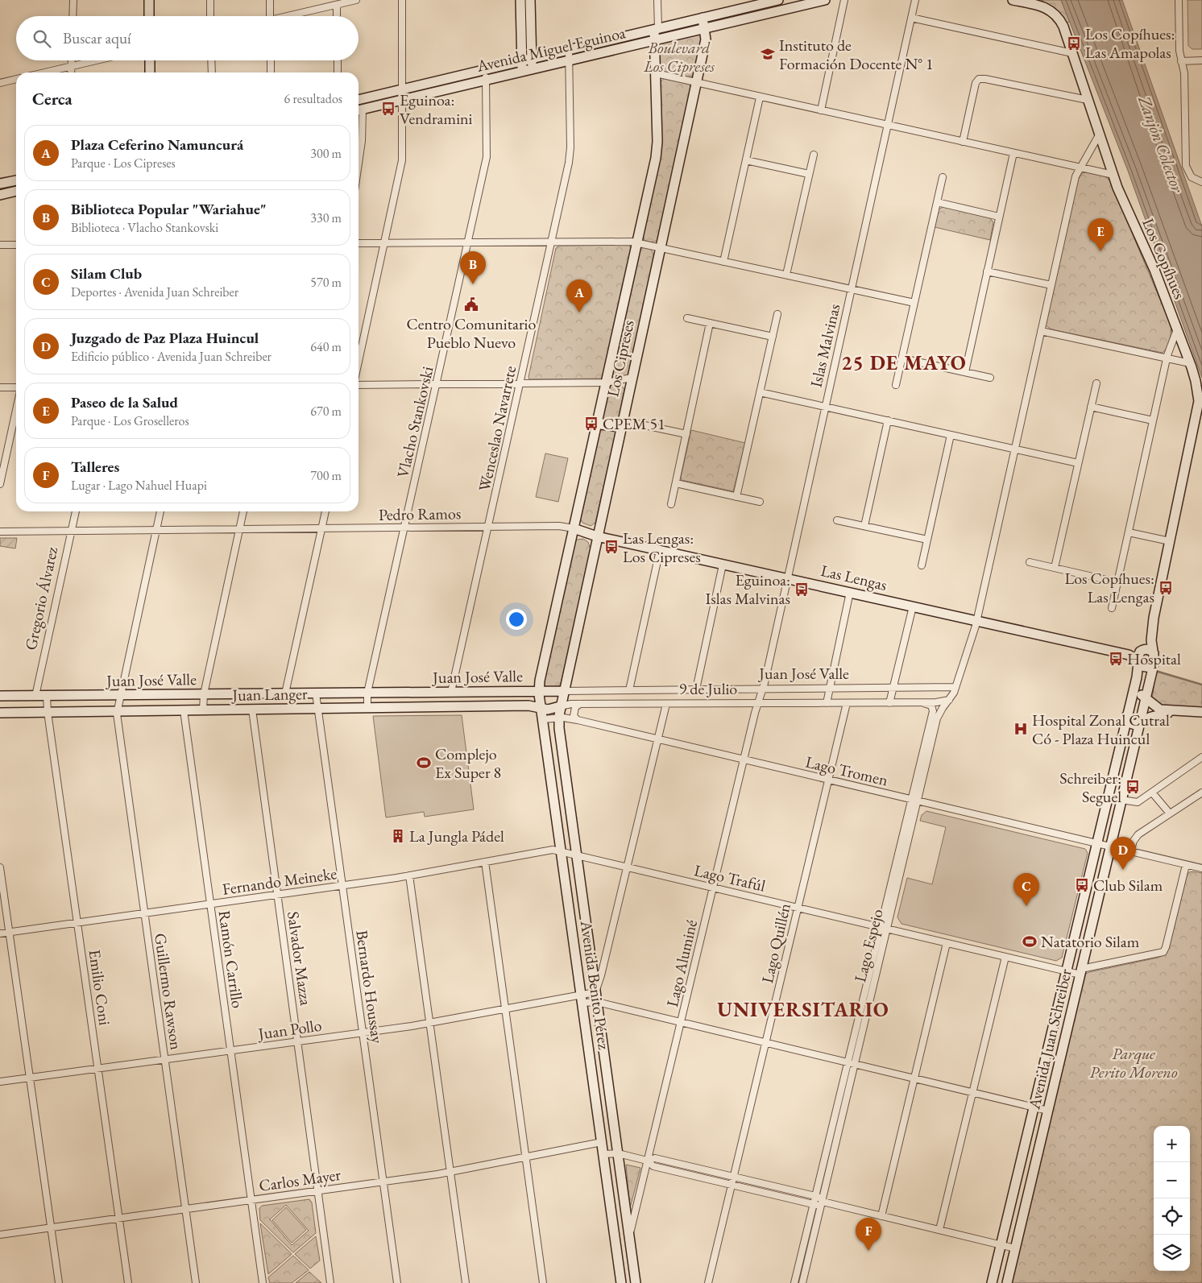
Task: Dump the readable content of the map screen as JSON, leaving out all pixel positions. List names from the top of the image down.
{
  "streets": {
    "main road": [
      "Avenida Miguel Eguinoa",
      "Los Copíhues",
      "Los Cipreses",
      "Las Lengas",
      "Juan José Valle",
      "9 de Julio",
      "Juan Langer",
      "Avenida Benito Pérez",
      "Avenida Juan Schreiber"
    ],
    "street": [
      "Islas Malvinas",
      "Vlacho Stankovski",
      "Wenceslao Navarrete",
      "Pedro Ramos",
      "Gregorio Álvarez",
      "Lago Tromen",
      "Lago Trafúl",
      "Fernando Meineke",
      "Lago Quillén",
      "Lago Espejo",
      "Salvador Mazza",
      "Ramón Carrillo",
      "Lago Aluminé",
      "Bernardo Houssay",
      "Emilio Coni",
      "Guillermo Rawson",
      "Juan Pollo",
      "Carlos Mayer"
    ]
  },
  "crossings": [
    ["Avenida Miguel Eguinoa", "Los Cipreses"],
    ["Avenida Miguel Eguinoa", "Vlacho Stankovski"],
    ["Avenida Miguel Eguinoa", "Wenceslao Navarrete"],
    ["Los Copíhues", "Las Lengas"],
    ["Los Copíhues", "Lago Espejo"],
    ["Los Copíhues", "Avenida Juan Schreiber"],
    ["Islas Malvinas", "Las Lengas"],
    ["Islas Malvinas", "Juan José Valle"],
    ["Islas Malvinas", "Lago Aluminé"],
    ["Los Cipreses", "Pedro Ramos"],
    ["Los Cipreses", "Las Lengas"],
    ["Los Cipreses", "Juan José Valle"],
    ["Los Cipreses", "9 de Julio"],
    ["Los Cipreses", "Avenida Benito Pérez"],
    ["Vlacho Stankovski", "Pedro Ramos"],
    ["Vlacho Stankovski", "Juan José Valle"],
    ["Vlacho Stankovski", "Juan Langer"],
    ["Wenceslao Navarrete", "Pedro Ramos"],
    ["Wenceslao Navarrete", "Juan José Valle"],
    ["Pedro Ramos", "Las Lengas"],
    ["Pedro Ramos", "Gregorio Álvarez"],
    ["Las Lengas", "Lago Espejo"],
    ["Las Lengas", "Avenida Juan Schreiber"],
    ["Gregorio Álvarez", "Juan José Valle"],
    ["Juan José Valle", "Juan Langer"],
    ["Juan José Valle", "Lago Espejo"],
    ["Juan José Valle", "Avenida Benito Pérez"],
    ["Juan José Valle", "Bernardo Houssay"],
    ["Juan José Valle", "Emilio Coni"],
    ["Juan José Valle", "Guillermo Rawson"],
    ["9 de Julio", "Juan Langer"],
    ["9 de Julio", "Lago Quillén"],
    ["9 de Julio", "Lago Espejo"],
    ["9 de Julio", "Lago Aluminé"],
    ["9 de Julio", "Avenida Benito Pérez"],
    ["Juan Langer", "Salvador Mazza"],
    ["Juan Langer", "Ramón Carrillo"],
    ["Juan Langer", "Avenida Benito Pérez"],
    ["Juan Langer", "Bernardo Houssay"],
    ["Juan Langer", "Emilio Coni"],
    ["Juan Langer", "Guillermo Rawson"],
    ["Lago Tromen", "Lago Quillén"],
    ["Lago Tromen", "Lago Espejo"],
    ["Lago Tromen", "Lago Aluminé"],
    ["Lago Tromen", "Avenida Benito Pérez"],
    ["Lago Tromen", "Avenida Juan Schreiber"],
    ["Lago Trafúl", "Fernando Meineke"],
    ["Lago Trafúl", "Lago Quillén"],
    ["Lago Trafúl", "Lago Espejo"],
    ["Lago Trafúl", "Lago Aluminé"],
    ["Lago Trafúl", "Avenida Benito Pérez"],
    ["Lago Trafúl", "Avenida Juan Schreiber"],
    ["Fernando Meineke", "Salvador Mazza"],
    ["Fernando Meineke", "Ramón Carrillo"],
    ["Fernando Meineke", "Avenida Benito Pérez"],
    ["Fernando Meineke", "Bernardo Houssay"],
    ["Fernando Meineke", "Emilio Coni"],
    ["Fernando Meineke", "Guillermo Rawson"],
    ["Salvador Mazza", "Juan Pollo"],
    ["Salvador Mazza", "Carlos Mayer"],
    ["Ramón Carrillo", "Juan Pollo"],
    ["Ramón Carrillo", "Carlos Mayer"],
    ["Lago Aluminé", "Avenida Benito Pérez"],
    ["Avenida Benito Pérez", "Juan Pollo"],
    ["Avenida Benito Pérez", "Carlos Mayer"],
    ["Bernardo Houssay", "Juan Pollo"],
    ["Bernardo Houssay", "Carlos Mayer"],
    ["Emilio Coni", "Juan Pollo"],
    ["Emilio Coni", "Carlos Mayer"],
    ["Guillermo Rawson", "Juan Pollo"],
    ["Guillermo Rawson", "Carlos Mayer"]
  ],
  "districts": ["25 DE MAYO", "UNIVERSITARIO"],
  "water": ["Zanjón Colector"],
  "parks": ["Boulevard Los Cipreses", "Parque Perito Moreno"],
  "places": {
    "bus stop": [
      "Los Copíhues: Las Amapolas",
      "Eguinoa: Vendramini",
      "CPEM 51",
      "Las Lengas: Los Cipreses",
      "Los Copíhues: Las Lengas",
      "Eguinoa: Islas Malvinas",
      "Hospital",
      "Schreiber: Seguel",
      "Club Silam"
    ],
    "school or university": ["Instituto de Formación Docente N° 1"],
    "public building": ["Centro Comunitario Pueblo Nuevo"],
    "hospital": ["Hospital Zonal Cutral Có - Plaza Huincul"],
    "sports": ["Complejo Ex Super 8", "Natatorio Silam"],
    "building": ["La Jungla Pádel"]
  },
  "page": {
    "search": "Buscar aquí",
    "heading": ["Cerca", "6 resultados"],
    "list": [
      {
        "mark": "A",
        "name": "Plaza Ceferino Namuncurá",
        "note": "Parque · Los Cipreses",
        "value": "300 m"
      },
      {
        "mark": "B",
        "name": "Biblioteca Popular \"Wariahue\"",
        "note": "Biblioteca · Vlacho Stankovski",
        "value": "330 m"
      },
      {
        "mark": "C",
        "name": "Silam Club",
        "note": "Deportes · Avenida Juan Schreiber",
        "value": "570 m"
      },
      {
        "mark": "D",
        "name": "Juzgado de Paz Plaza Huincul",
        "note": "Edificio público · Avenida Juan Schreiber",
        "value": "640 m"
      },
      {
        "mark": "E",
        "name": "Paseo de la Salud",
        "note": "Parque · Los Groselleros",
        "value": "670 m"
      },
      {
        "mark": "F",
        "name": "Talleres",
        "note": "Lugar · Lago Nahuel Huapi",
        "value": "700 m"
      }
    ],
    "pins": [
      "E",
      "B",
      "A",
      "D",
      "C",
      "F"
    ],
    "map_buttons": ["+", "−"]
  }
}
